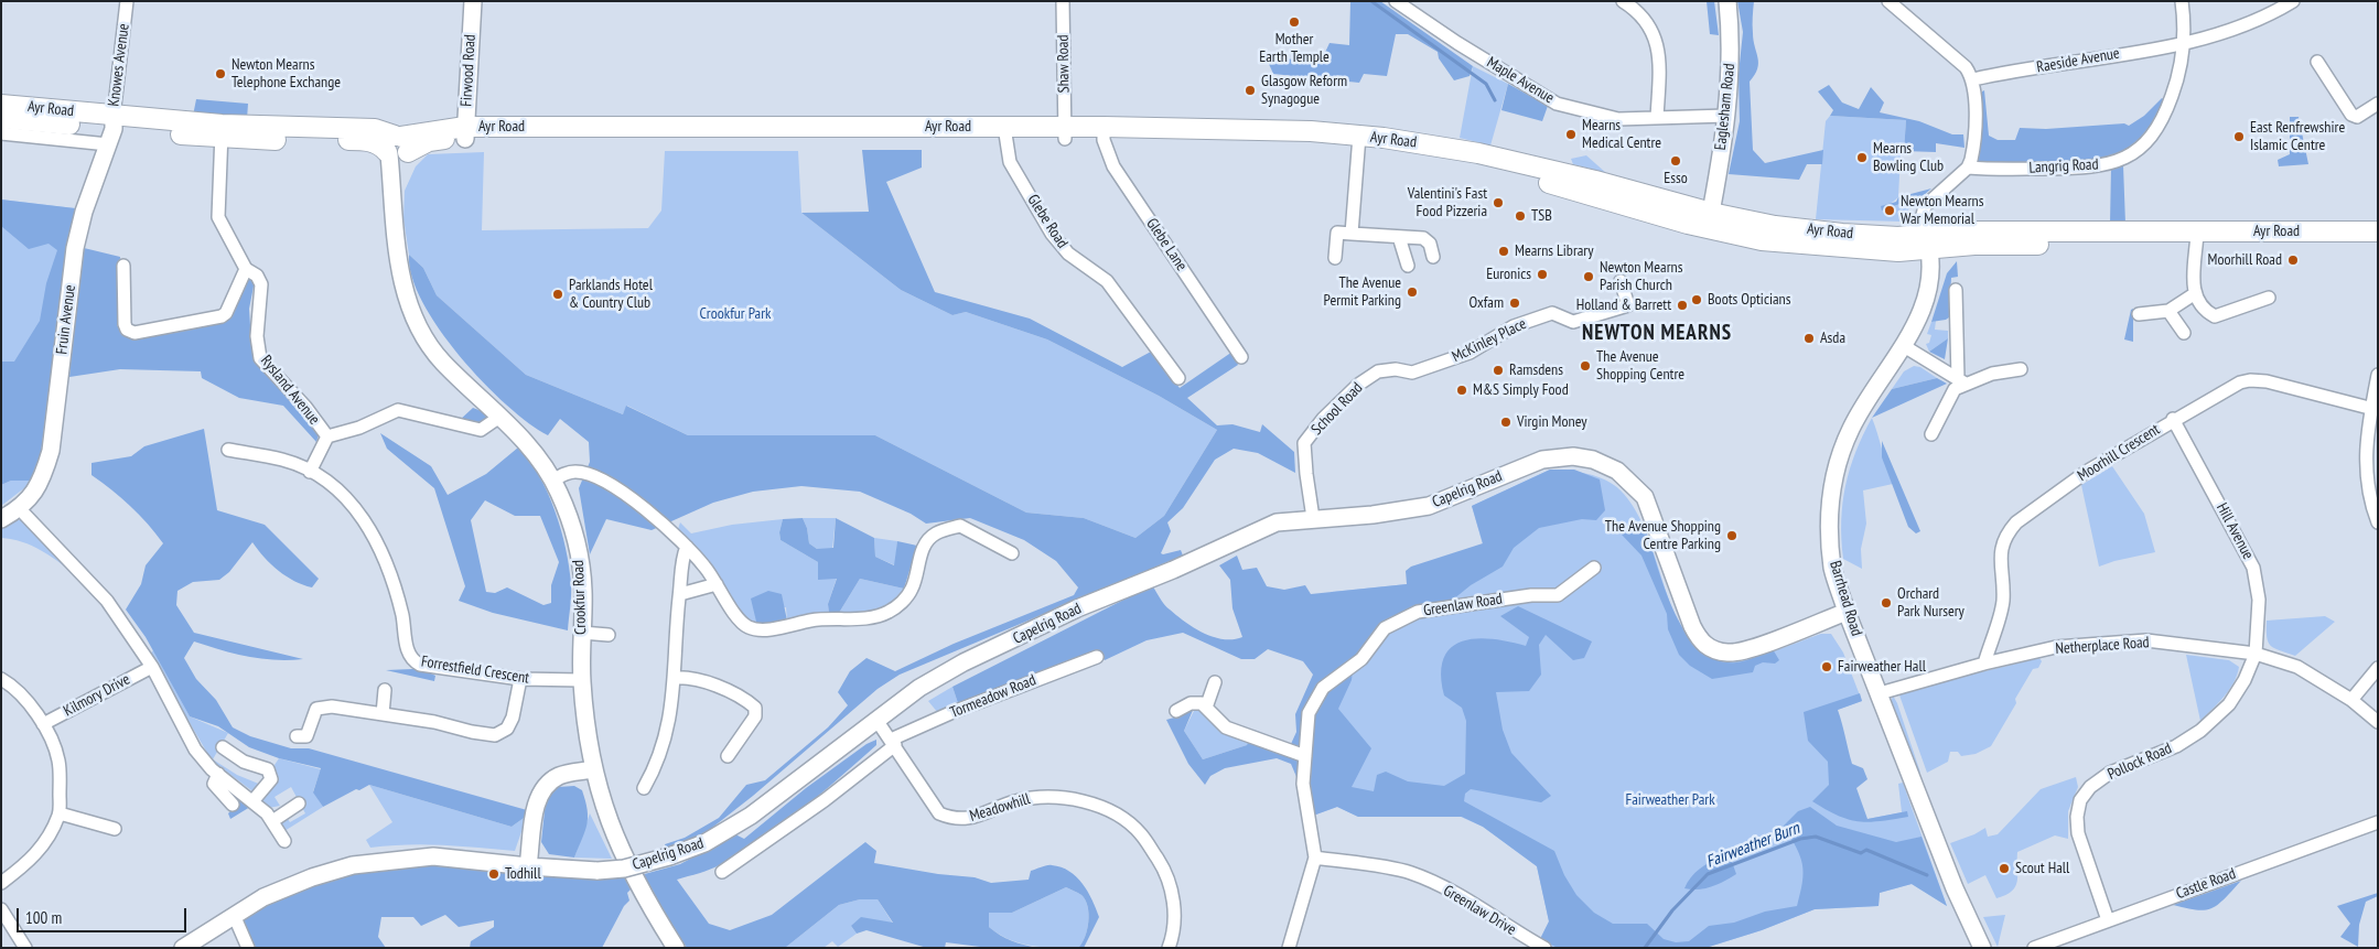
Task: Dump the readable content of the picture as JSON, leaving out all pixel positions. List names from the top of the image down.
{
  "streets": {
    "main road": ["Ayr Road"],
    "street": [
      "Raeside Avenue",
      "Shaw Road",
      "Knowes Avenue",
      "Firwood Road",
      "Maple Avenue",
      "Eaglesham Road",
      "Langrig Road",
      "Glebe Road",
      "Glebe Lane",
      "Fruin Avenue",
      "McKinley Place",
      "Rysland Avenue",
      "School Road",
      "Moorhill Crescent",
      "Capelrig Road",
      "Hill Avenue",
      "Crookfur Road",
      "Barrhead Road",
      "Greenlaw Road",
      "Netherplace Road",
      "Forrestfield Crescent",
      "Kilmory Drive",
      "Tormeadow Road",
      "Pollock Road",
      "Meadowhill",
      "Castle Road",
      "Greenlaw Drive"
    ]
  },
  "crossings": [
    ["Raeside Avenue", "Langrig Road"],
    ["Shaw Road", "Ayr Road"],
    ["Knowes Avenue", "Ayr Road"],
    ["Knowes Avenue", "Fruin Avenue"],
    ["Firwood Road", "Ayr Road"],
    ["Maple Avenue", "Eaglesham Road"],
    ["Eaglesham Road", "Ayr Road"],
    ["Ayr Road", "Glebe Road"],
    ["Ayr Road", "Glebe Lane"],
    ["Ayr Road", "Fruin Avenue"],
    ["Ayr Road", "Rysland Avenue"],
    ["Ayr Road", "Crookfur Road"],
    ["Ayr Road", "Barrhead Road"],
    ["McKinley Place", "School Road"],
    ["Rysland Avenue", "Crookfur Road"],
    ["Rysland Avenue", "Forrestfield Crescent"],
    ["School Road", "Capelrig Road"],
    ["Moorhill Crescent", "Hill Avenue"],
    ["Moorhill Crescent", "Netherplace Road"],
    ["Capelrig Road", "Barrhead Road"],
    ["Capelrig Road", "Meadowhill"],
    ["Hill Avenue", "Netherplace Road"],
    ["Hill Avenue", "Pollock Road"],
    ["Crookfur Road", "Forrestfield Crescent"],
    ["Barrhead Road", "Netherplace Road"],
    ["Greenlaw Road", "Greenlaw Drive"],
    ["Netherplace Road", "Pollock Road"],
    ["Tormeadow Road", "Meadowhill"],
    ["Pollock Road", "Castle Road"]
  ],
  "districts": ["NEWTON MEARNS"],
  "water": ["Fairweather Burn"],
  "parks": ["Crookfur Park", "Fairweather Park"],
  "places": [
    "Mother Earth Temple",
    "Newton Mearns Telephone Exchange",
    "Glasgow Reform Synagogue",
    "Mearns Medical Centre",
    "East Renfrewshire Islamic Centre",
    "Mearns Bowling Club",
    "Esso",
    "Valentini's Fast Food Pizzeria",
    "Newton Mearns War Memorial",
    "TSB",
    "Mearns Library",
    "Moorhill Road",
    "Euronics",
    "Newton Mearns Parish Church",
    "The Avenue Permit Parking",
    "Parklands Hotel & Country Club",
    "Boots Opticians",
    "Oxfam",
    "Holland & Barrett",
    "Asda",
    "The Avenue Shopping Centre",
    "Ramsdens",
    "M&S Simply Food",
    "Virgin Money",
    "The Avenue Shopping Centre Parking",
    "Orchard Park Nursery",
    "Fairweather Hall",
    "Scout Hall",
    "Todhill"
  ],
  "scale_bar": "100 m"
}
